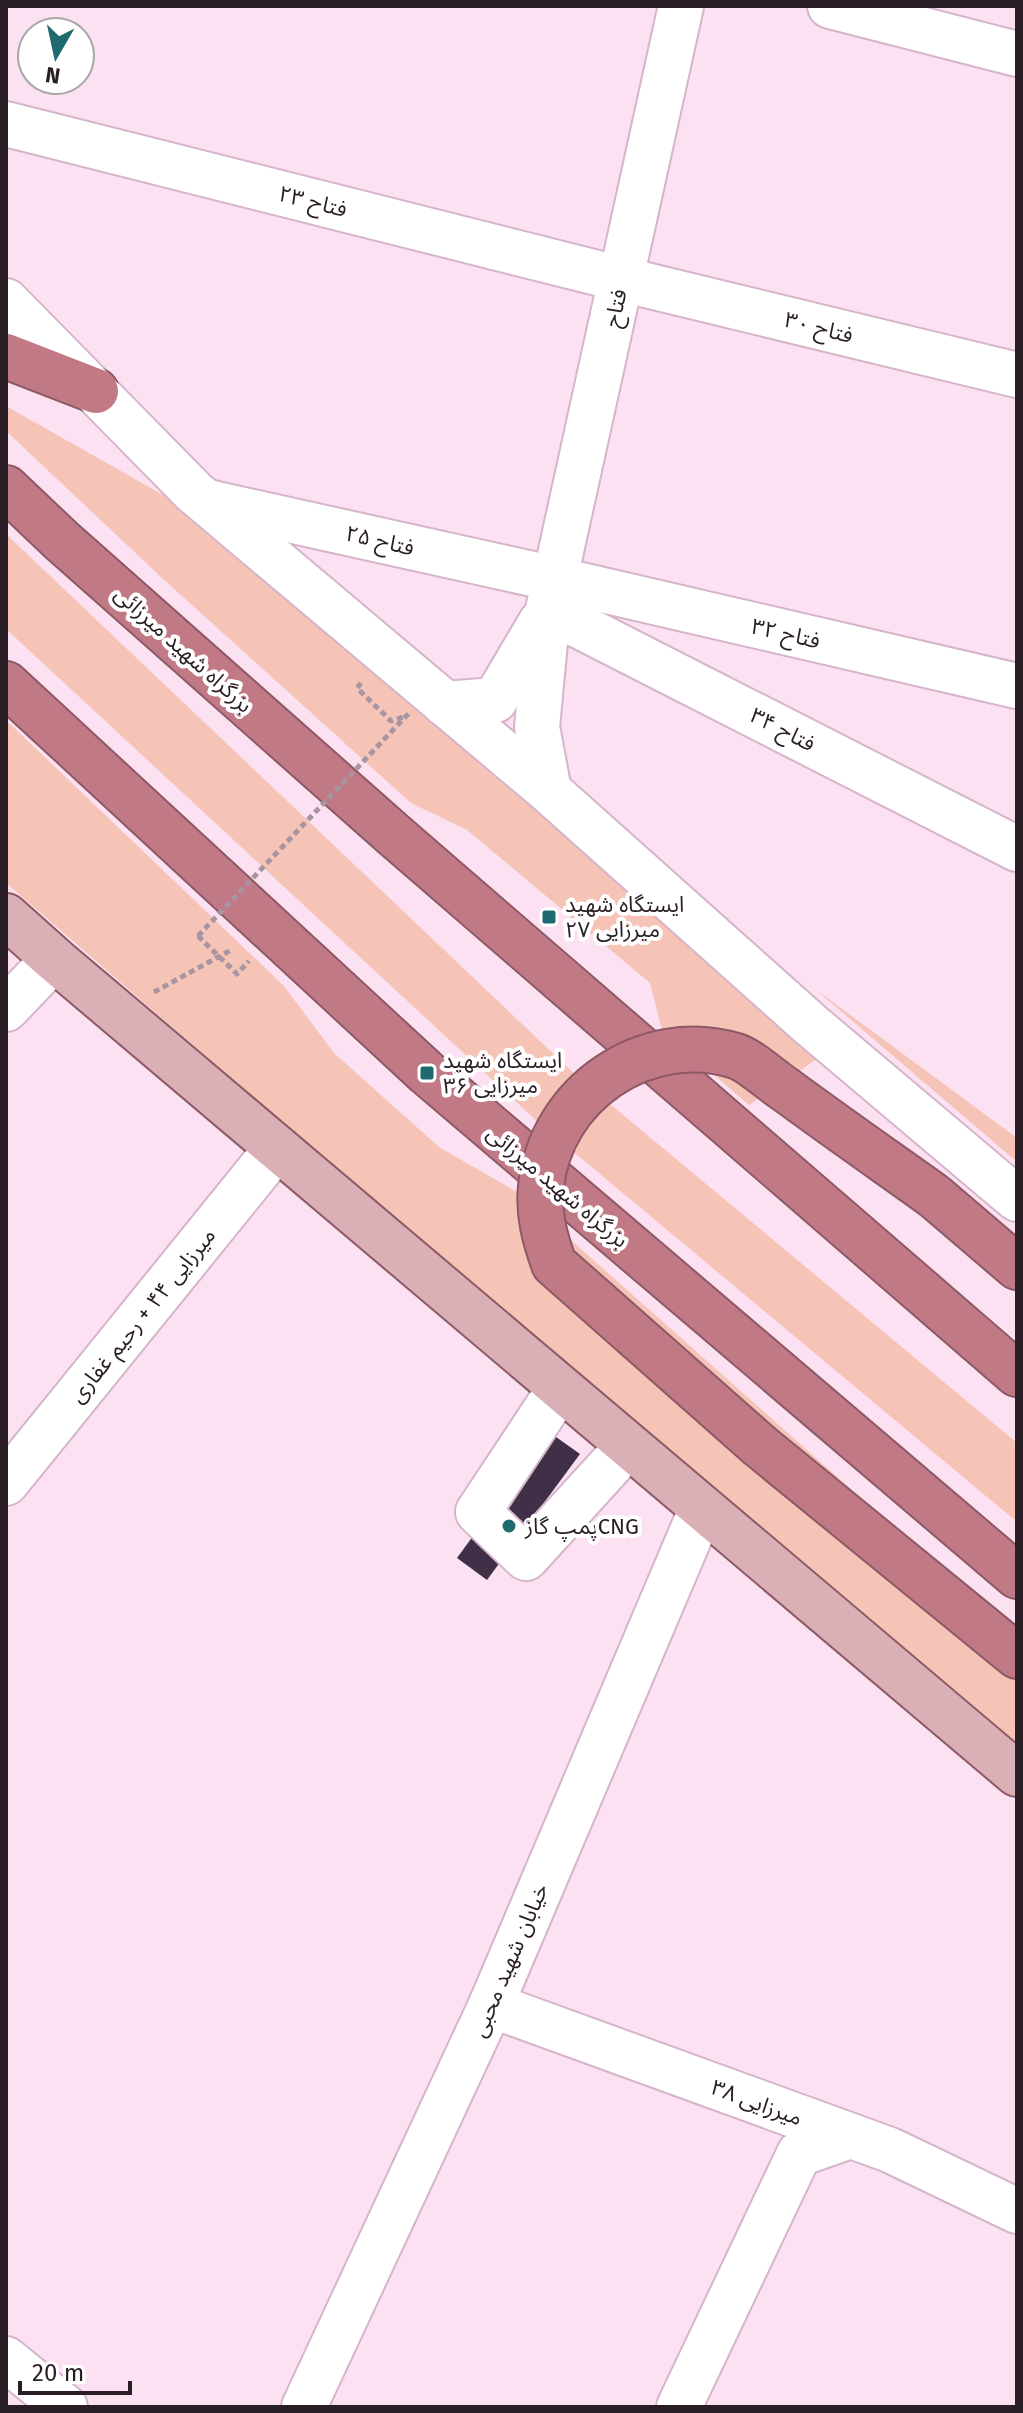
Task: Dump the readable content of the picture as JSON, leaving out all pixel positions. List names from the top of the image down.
{
  "streets": {
    "highway": ["بزرگراه شهید میرزائی"],
    "street": [
      "فتاح ۲۳",
      "فتاح",
      "فتاح ۳۰",
      "فتاح ۲۵",
      "فتاح ۳۲",
      "فتاح ۳۴",
      "میرزایی ۴۴ + رحیم غفاری",
      "خیابان شهید محبی",
      "میرزایی ۳۸"
    ]
  },
  "crossings": [
    ["فتاح ۲۳", "فتاح"],
    ["فتاح ۲۳", "فتاح ۳۰"],
    ["فتاح", "فتاح ۳۰"],
    ["فتاح", "فتاح ۲۵"],
    ["فتاح", "فتاح ۳۲"],
    ["فتاح", "فتاح ۳۴"],
    ["فتاح ۲۵", "فتاح ۳۲"],
    ["فتاح ۲۵", "فتاح ۳۴"],
    ["فتاح ۳۲", "فتاح ۳۴"],
    ["خیابان شهید محبی", "میرزایی ۳۸"]
  ],
  "places": {
    "transit": ["ایستگاه شهید میرزایی ۲۷", "ایستگاه شهید میرزایی ۳۶"],
    "other": ["پمپ گازCNG"]
  },
  "scale_bar": "20 m",
  "north": "bottom"
}
